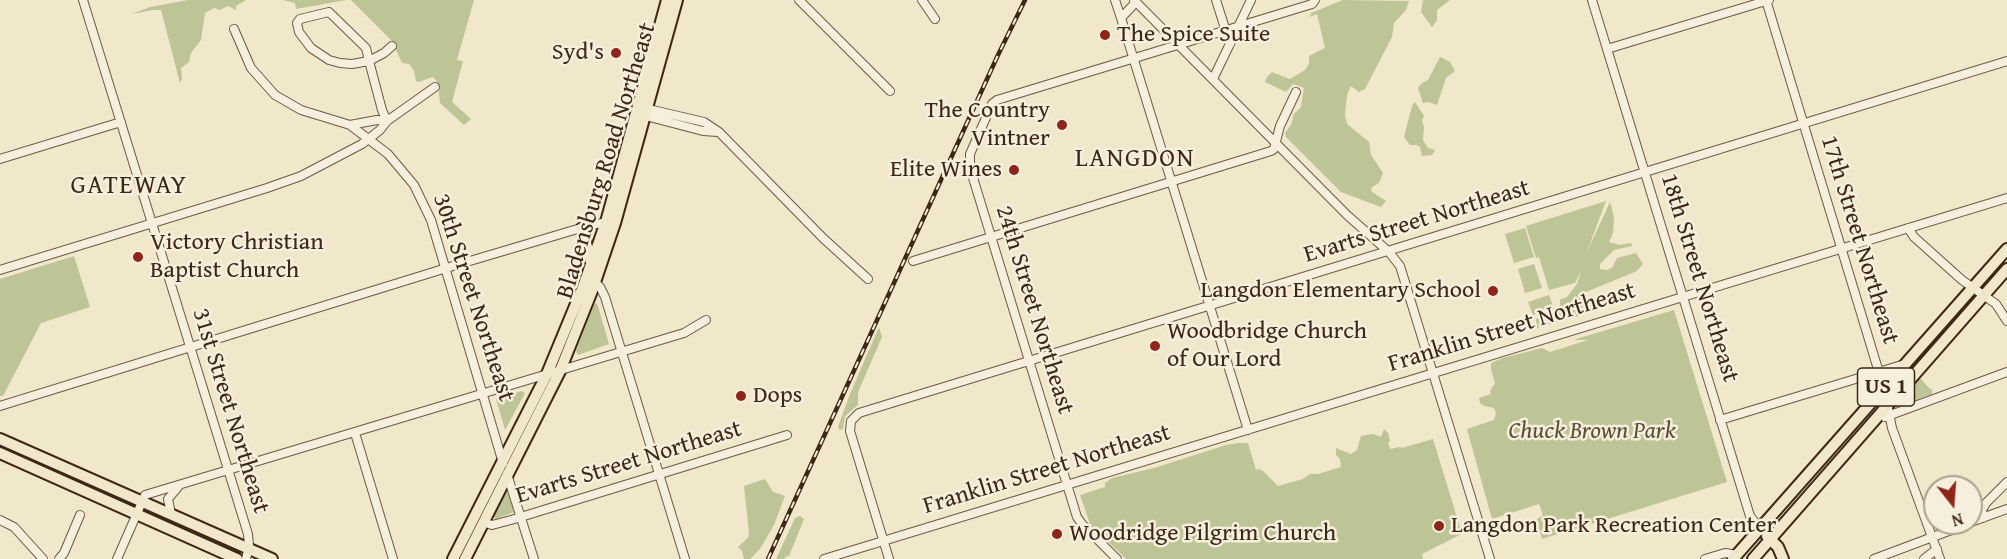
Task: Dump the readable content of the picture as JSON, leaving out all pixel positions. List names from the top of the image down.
{
  "streets": {
    "main road": ["Bladensburg Road Northeast", "18th Street Northeast", "US 1"],
    "street": [
      "Evarts Street Northeast",
      "17th Street Northeast",
      "30th Street Northeast",
      "24th Street Northeast",
      "Franklin Street Northeast",
      "31st Street Northeast"
    ]
  },
  "crossings": [
    ["Bladensburg Road Northeast", "Evarts Street Northeast"],
    ["Bladensburg Road Northeast", "30th Street Northeast"],
    ["Evarts Street Northeast", "17th Street Northeast"],
    ["Evarts Street Northeast", "18th Street Northeast"],
    ["Evarts Street Northeast", "30th Street Northeast"],
    ["Evarts Street Northeast", "24th Street Northeast"],
    ["Evarts Street Northeast", "Franklin Street Northeast"],
    ["17th Street Northeast", "Franklin Street Northeast"],
    ["17th Street Northeast", "US 1"],
    ["18th Street Northeast", "Franklin Street Northeast"],
    ["18th Street Northeast", "US 1"],
    ["24th Street Northeast", "Franklin Street Northeast"]
  ],
  "districts": ["LANGDON", "GATEWAY"],
  "parks": ["Chuck Brown Park"],
  "places": [
    "The Spice Suite",
    "Syd's",
    "The Country Vintner",
    "Elite Wines",
    "Victory Christian Baptist Church",
    "Langdon Elementary School",
    "Woodbridge Church of Our Lord",
    "Dops",
    "Langdon Park Recreation Center",
    "Woodridge Pilgrim Church"
  ],
  "north": "bottom"
}
